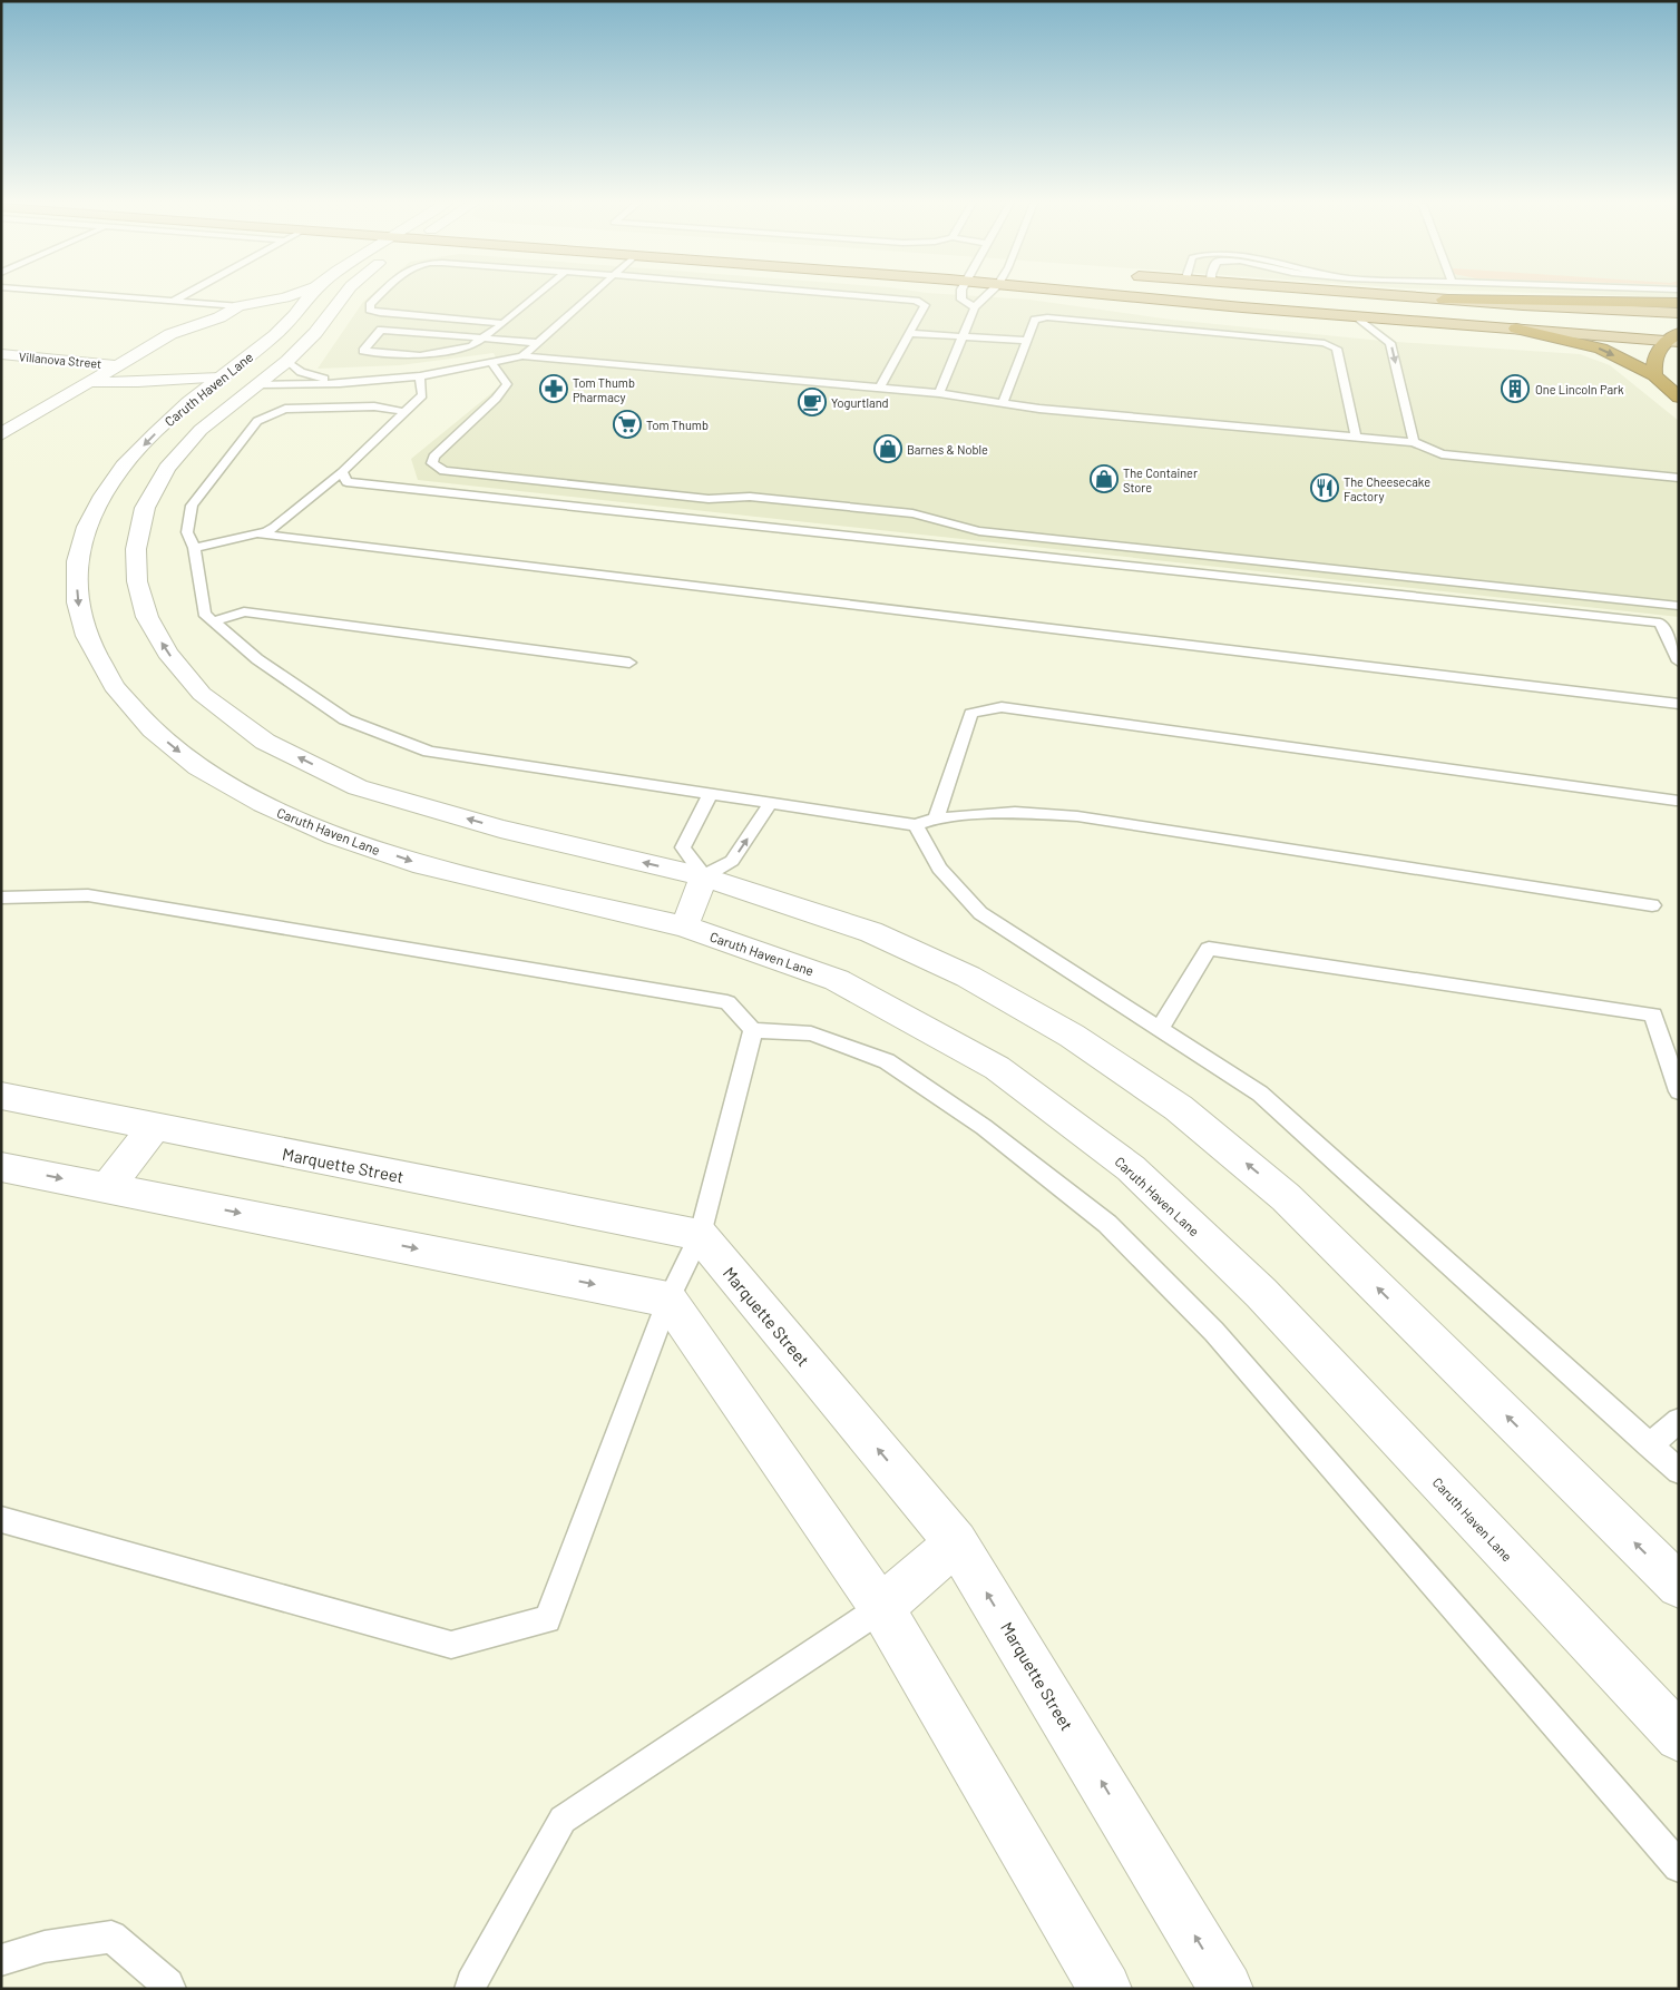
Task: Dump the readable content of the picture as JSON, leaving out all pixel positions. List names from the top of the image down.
{
  "streets": {
    "main road": ["Villanova Street", "Caruth Haven Lane", "Marquette Street"]
  },
  "places": {
    "pharmacy": ["Tom Thumb Pharmacy"],
    "building": ["One Lincoln Park"],
    "cafe": ["Yogurtland"],
    "supermarket": ["Tom Thumb"],
    "shop": ["Barnes & Noble", "The Container Store"],
    "restaurant": ["The Cheesecake Factory"]
  }
}
